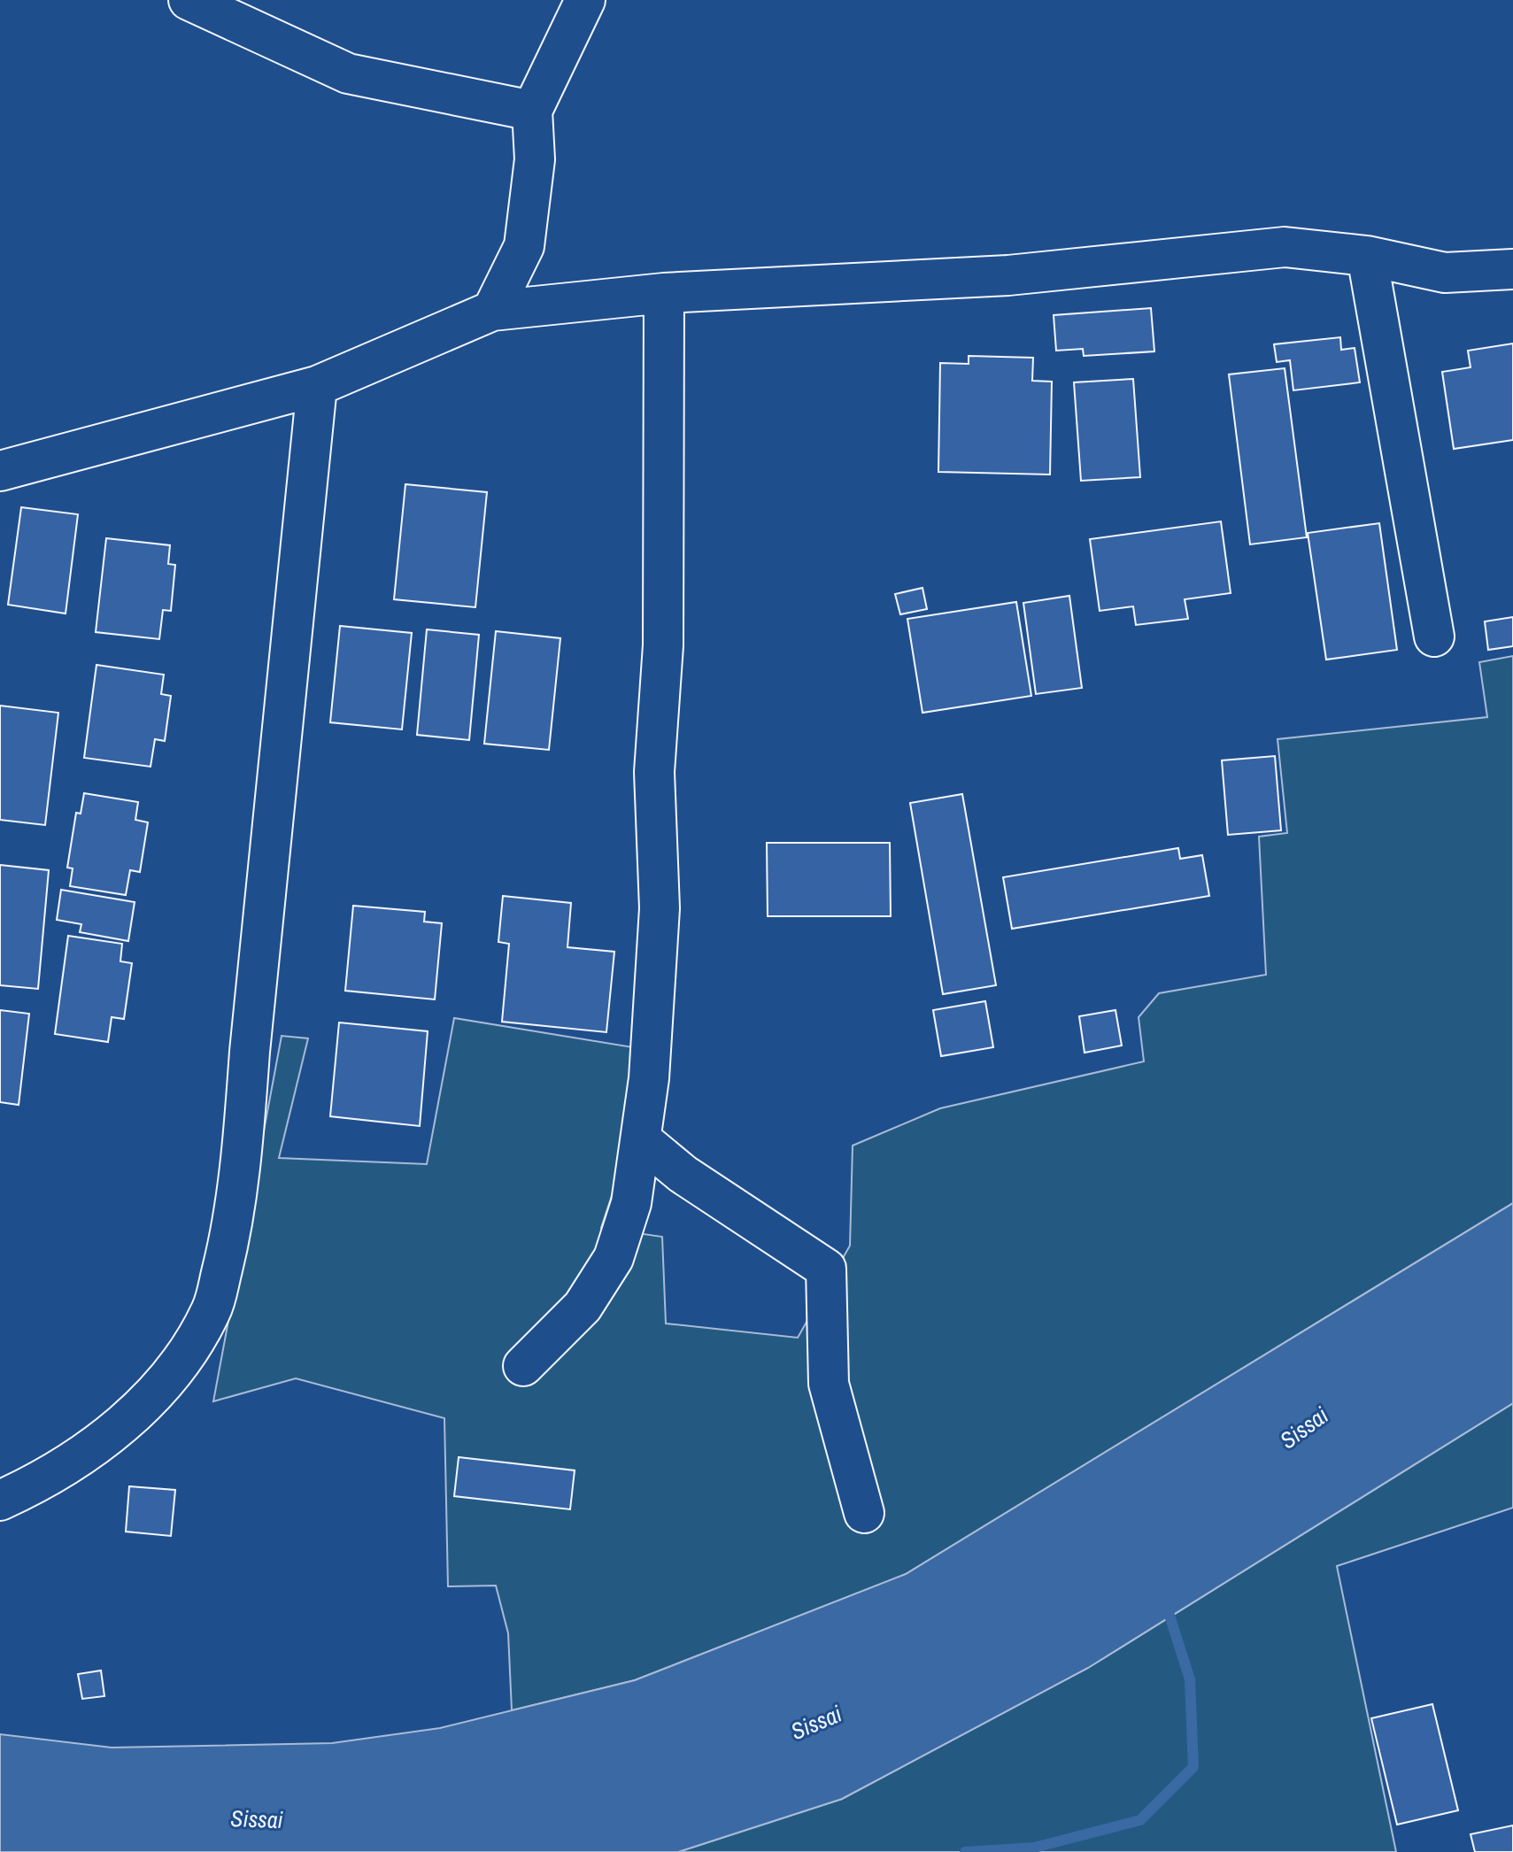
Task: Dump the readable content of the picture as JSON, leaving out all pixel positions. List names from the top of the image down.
{
  "water": ["Sissai"]
}
